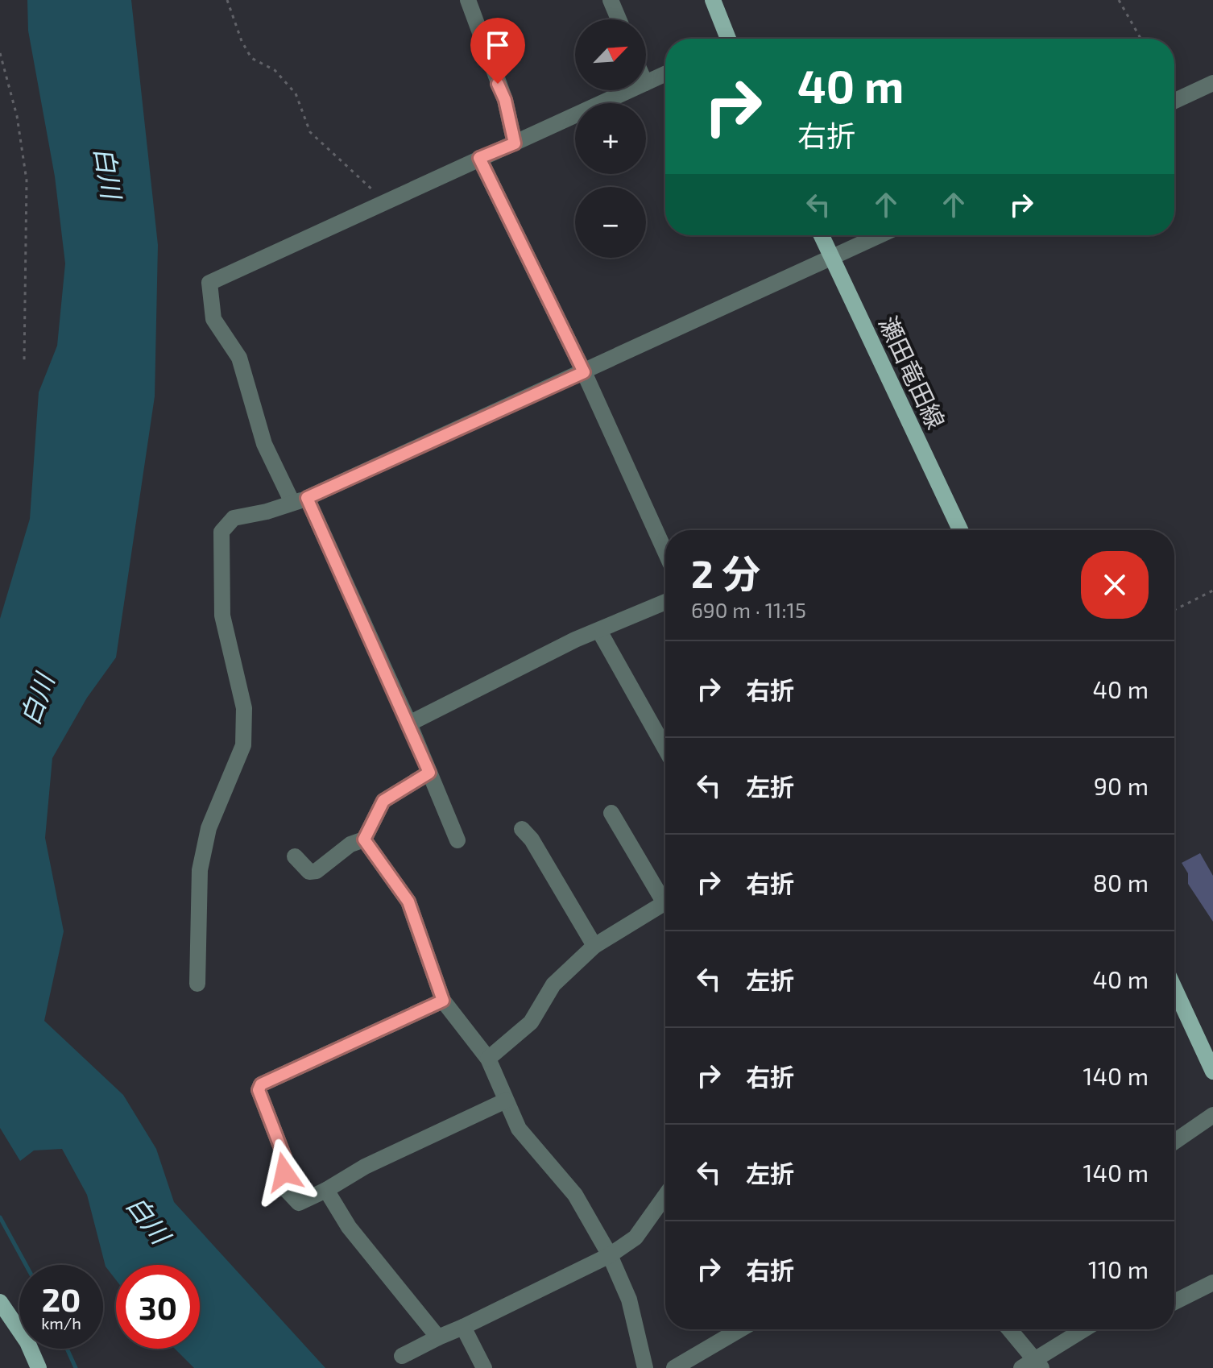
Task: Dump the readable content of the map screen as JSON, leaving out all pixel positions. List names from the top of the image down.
{
  "streets": {
    "main road": ["瀬田竜田線"]
  },
  "water": ["白川"],
  "north": "top right",
  "page": {
    "map_buttons": ["+", "−"],
    "turn": ["40 m", "右折"],
    "heading": ["2 分", "690 m · 11:15"],
    "list": [
      {
        "name": "右折",
        "value": "40 m"
      },
      {
        "name": "左折",
        "value": "90 m"
      },
      {
        "name": "右折",
        "value": "80 m"
      },
      {
        "name": "左折",
        "value": "40 m"
      },
      {
        "name": "右折",
        "value": "140 m"
      },
      {
        "name": "左折",
        "value": "140 m"
      },
      {
        "name": "右折",
        "value": "110 m"
      }
    ],
    "speed": "20 km/h",
    "limit": "30"
  }
}
